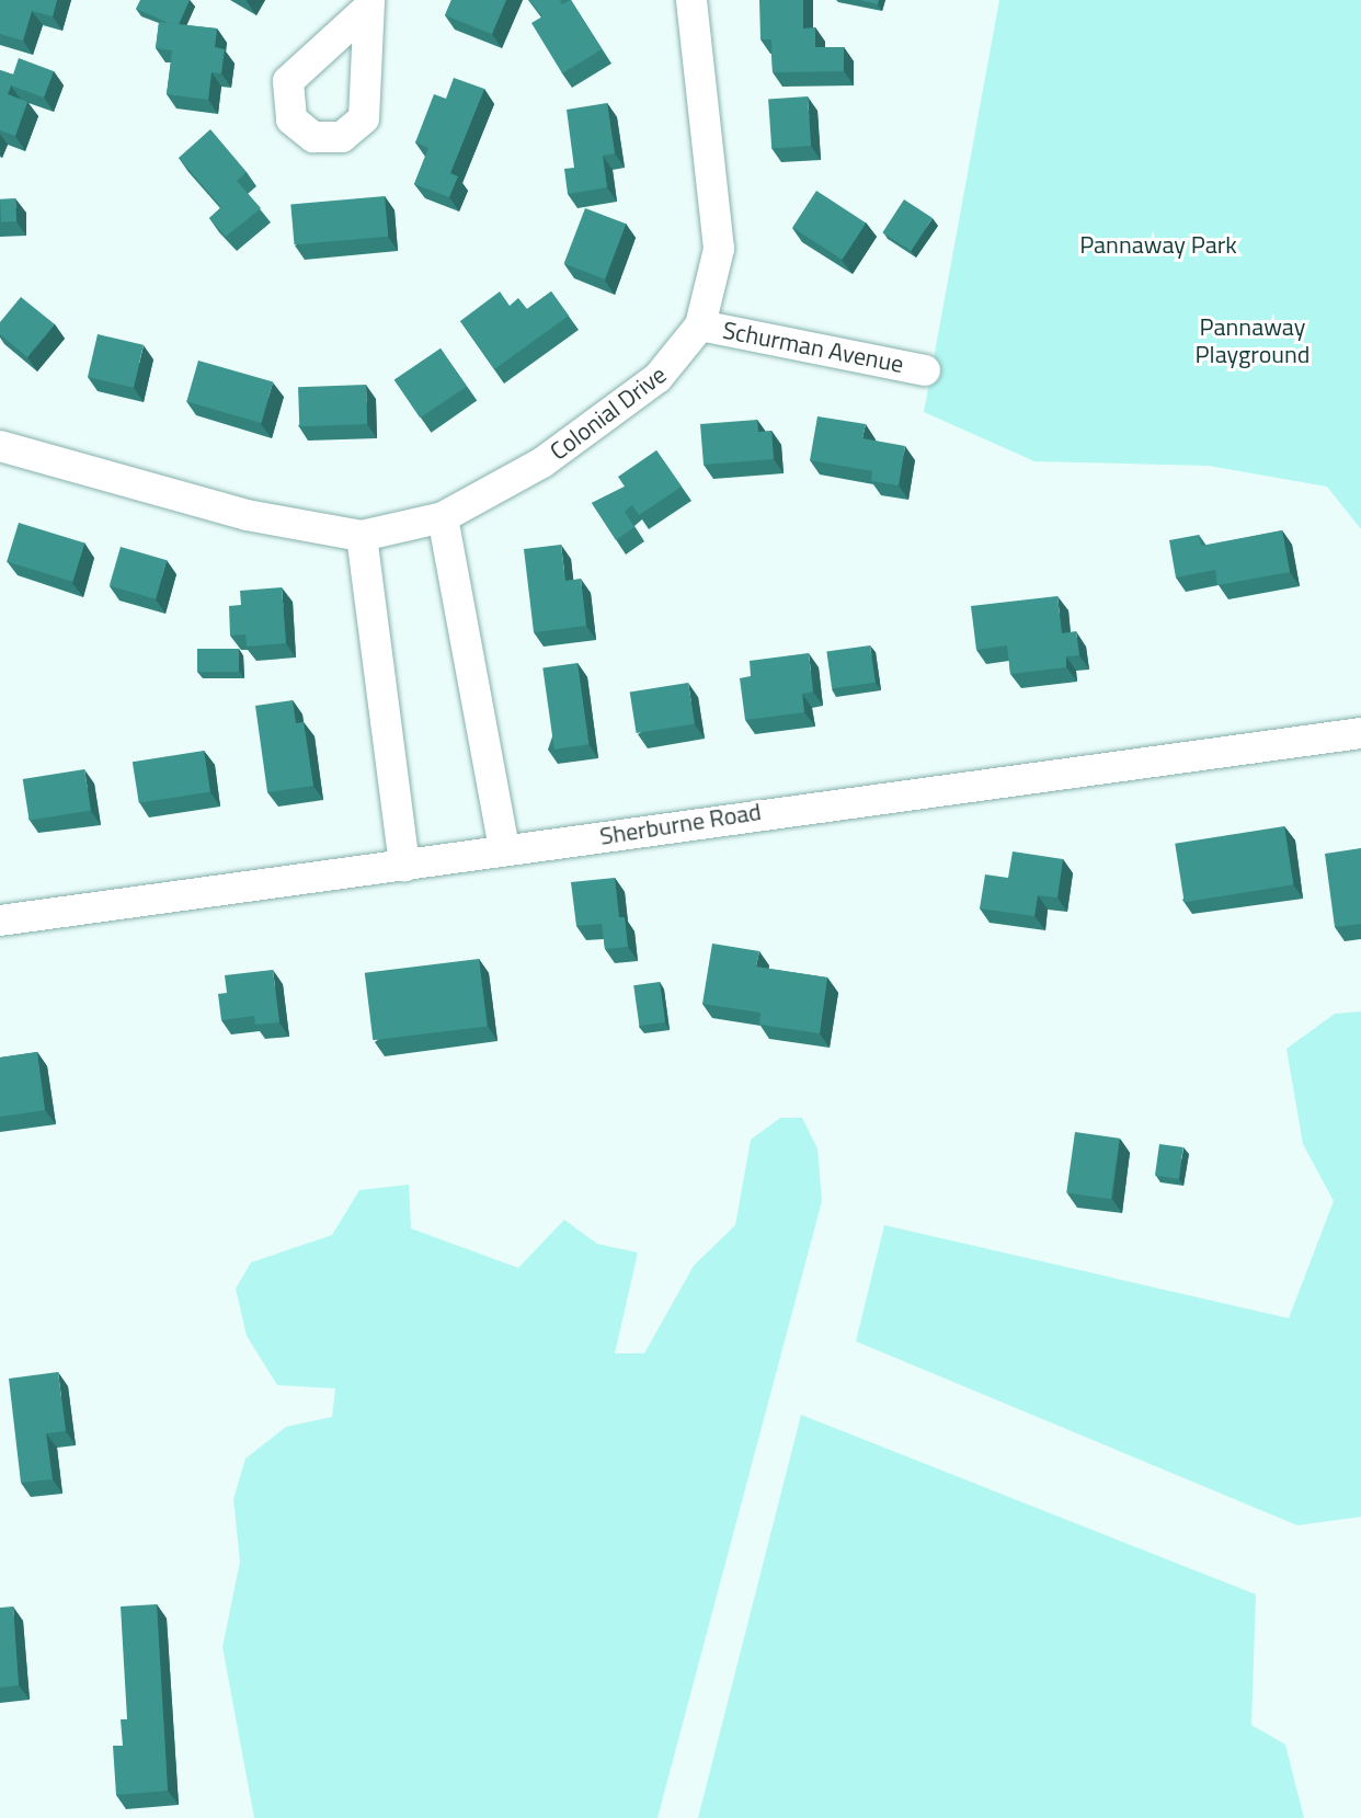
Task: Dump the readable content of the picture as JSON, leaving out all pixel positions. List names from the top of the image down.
{
  "streets": {
    "street": ["Schurman Avenue", "Colonial Drive", "Sherburne Road"]
  },
  "crossings": [
    ["Schurman Avenue", "Colonial Drive"]
  ],
  "parks": ["Pannaway Park", "Pannaway Playground"]
}
